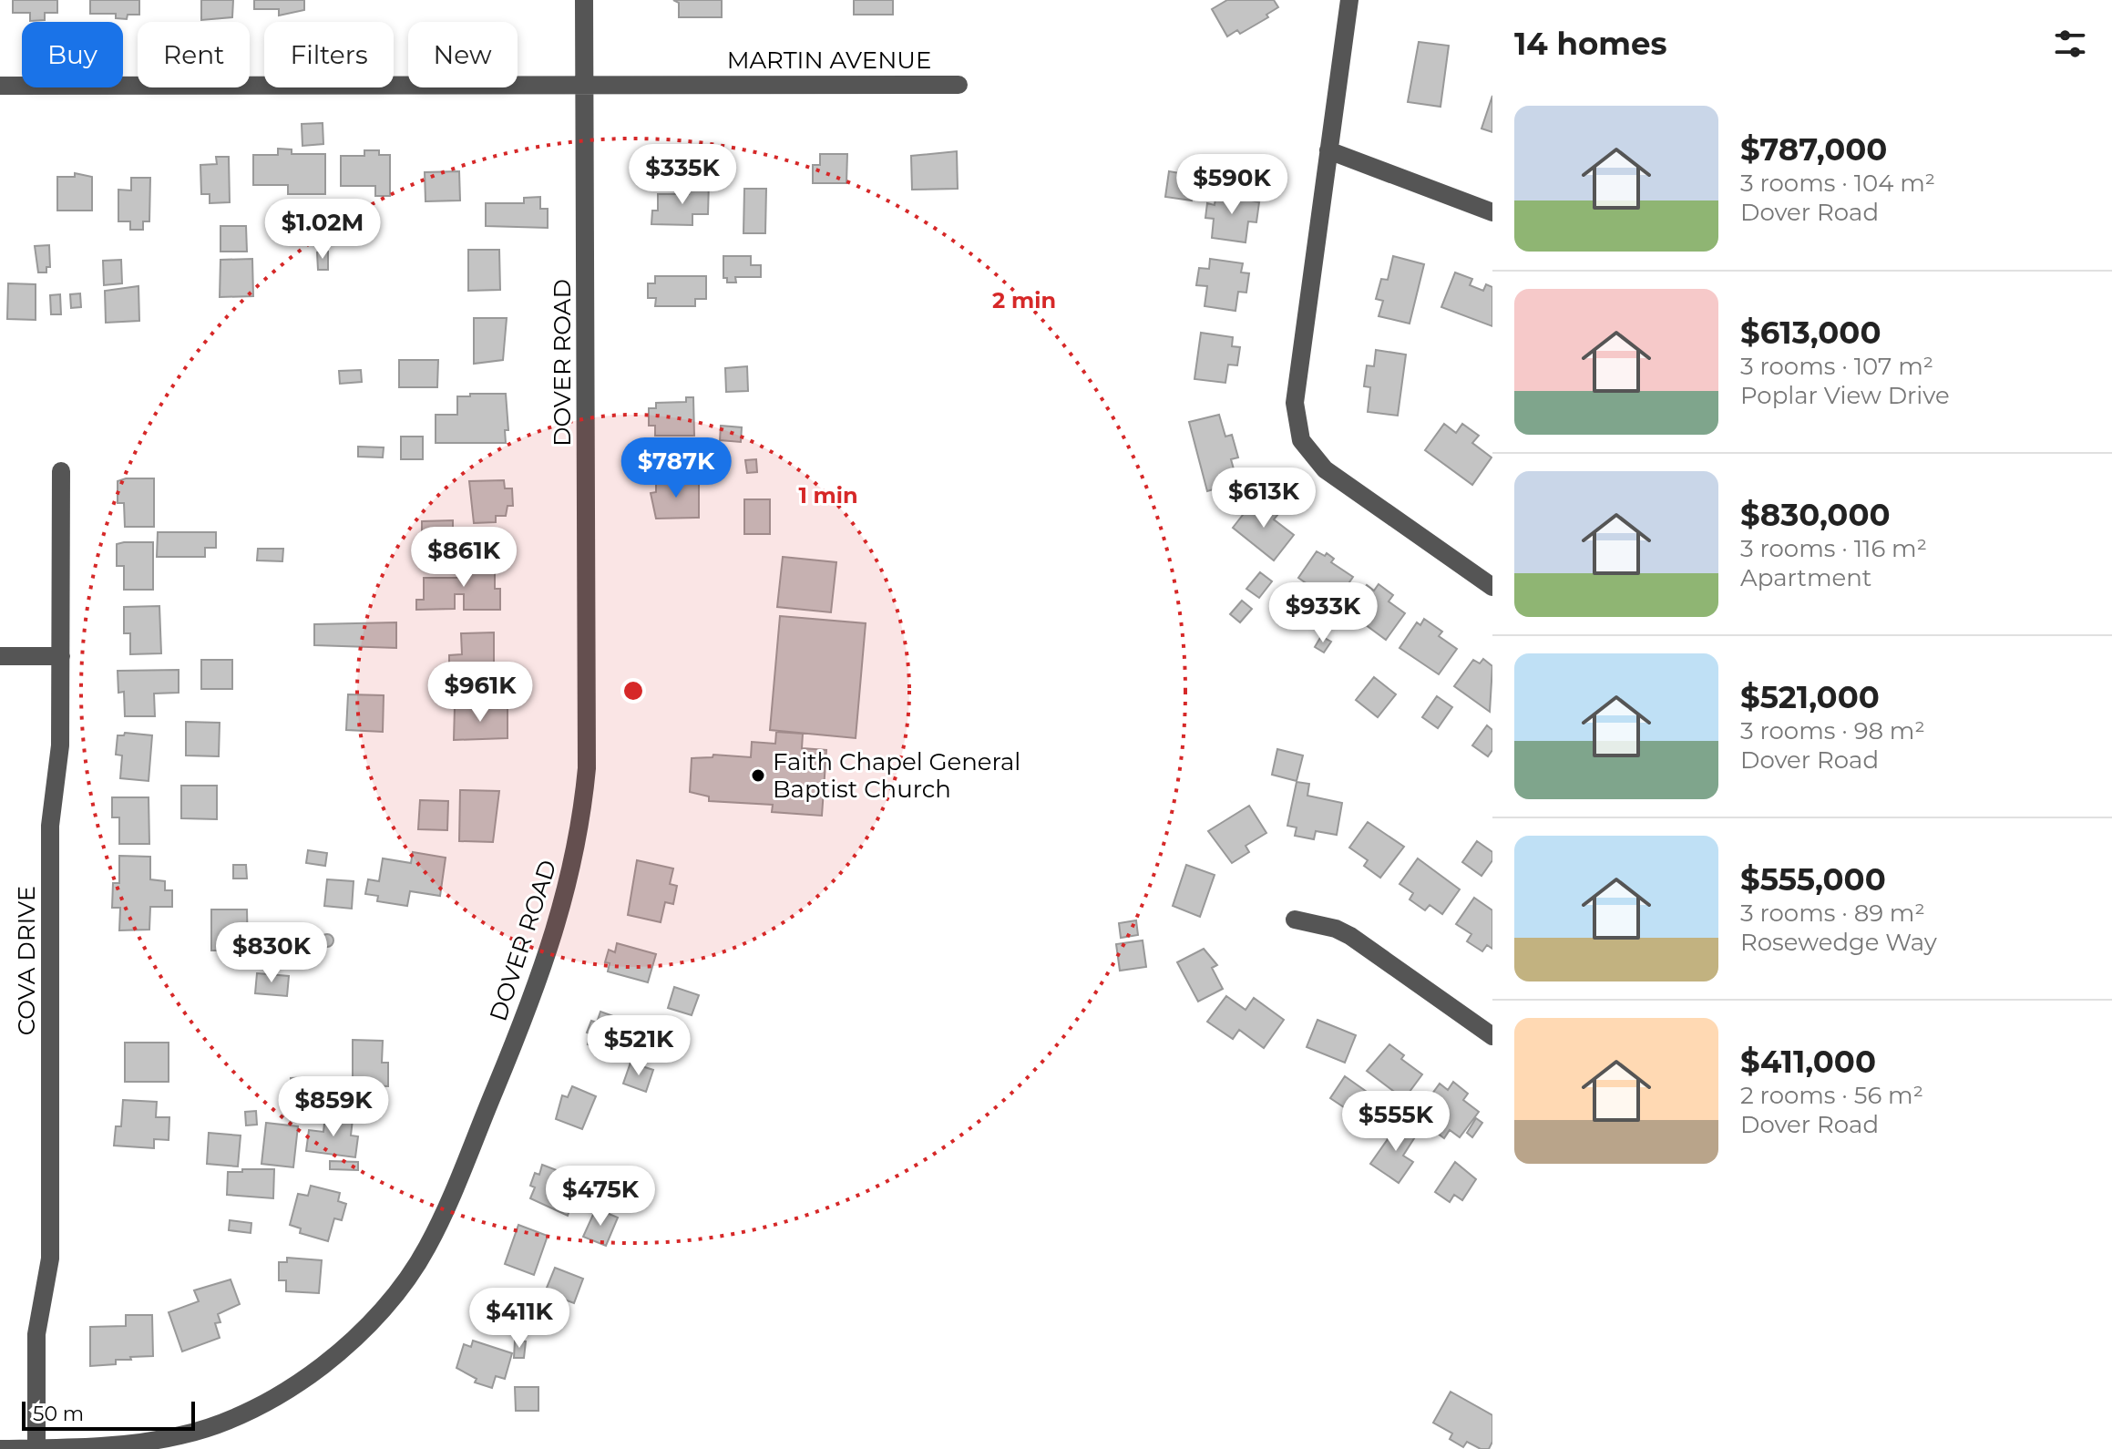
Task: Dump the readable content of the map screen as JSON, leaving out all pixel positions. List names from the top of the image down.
{
  "streets": {
    "street": ["MARTIN AVENUE", "DOVER ROAD", "COVA DRIVE"]
  },
  "crossings": [
    ["MARTIN AVENUE", "DOVER ROAD"],
    ["DOVER ROAD", "COVA DRIVE"]
  ],
  "places": ["Faith Chapel General Baptist Church"],
  "scale_bar": "50 m",
  "page": {
    "heading": "14 homes",
    "chip": [
      "Buy",
      "Rent",
      "Filters",
      "New"
    ],
    "list": [
      {
        "name": "$787,000",
        "note": "3 rooms · 104 m² · Dover Road"
      },
      {
        "name": "$613,000",
        "note": "3 rooms · 107 m² · Poplar View Drive"
      },
      {
        "name": "$830,000",
        "note": "3 rooms · 116 m² · Apartment"
      },
      {
        "name": "$521,000",
        "note": "3 rooms · 98 m² · Dover Road"
      },
      {
        "name": "$555,000",
        "note": "3 rooms · 89 m² · Rosewedge Way"
      },
      {
        "name": "$411,000",
        "note": "2 rooms · 56 m² · Dover Road"
      }
    ],
    "price": [
      "$335K",
      "$590K",
      "$1.02M",
      "$787K",
      "$613K",
      "$861K",
      "$933K",
      "$961K",
      "$830K",
      "$521K",
      "$859K",
      "$555K",
      "$475K",
      "$411K"
    ],
    "scale": "50 m"
  },
  "rings": ["2 min", "1 min"]
}
